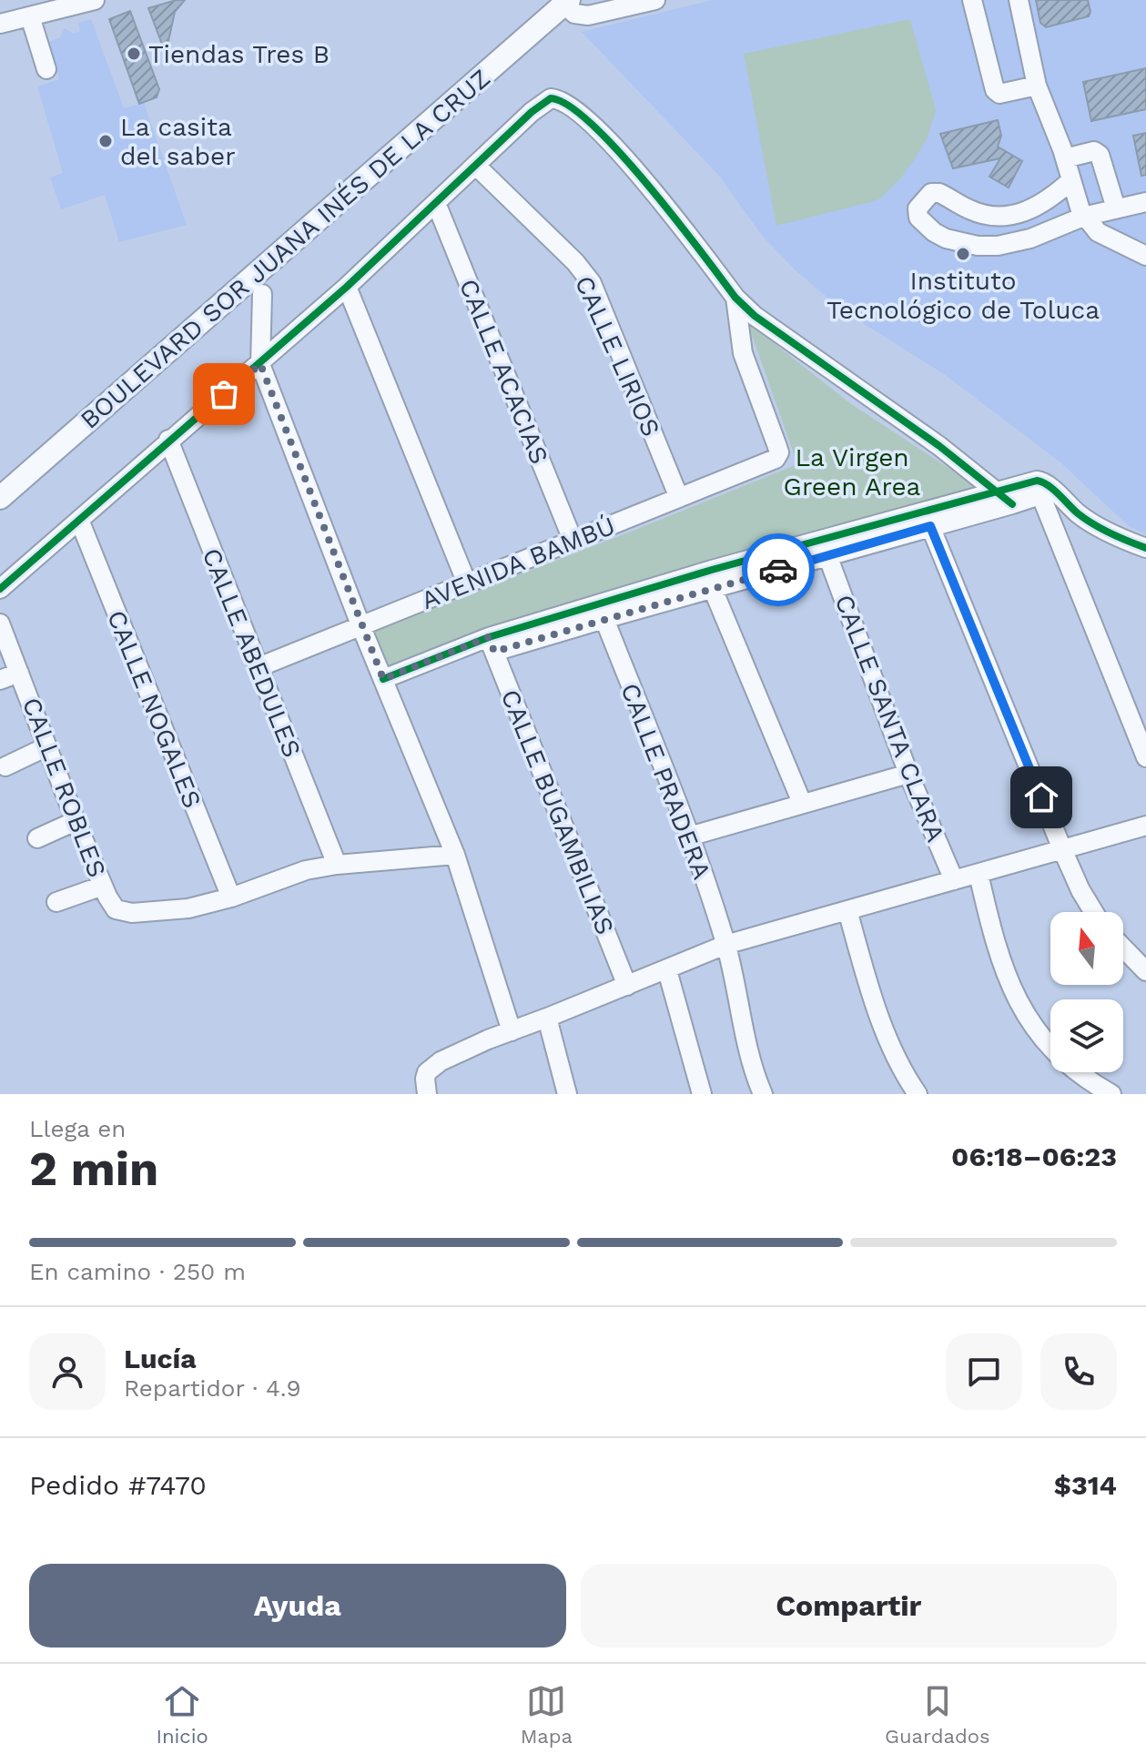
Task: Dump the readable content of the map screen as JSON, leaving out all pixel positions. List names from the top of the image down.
{
  "streets": {
    "main road": ["BOULEVARD SOR JUANA INÉS DE LA CRUZ"],
    "street": [
      "CALLE LIRIOS",
      "CALLE ACACIAS",
      "AVENIDA BAMBÚ",
      "CALLE ABEDULES",
      "CALLE NOGALES",
      "CALLE SANTA CLARA",
      "CALLE PRADERA",
      "CALLE ROBLES",
      "CALLE BUGAMBILIAS"
    ]
  },
  "crossings": [
    ["CALLE LIRIOS", "AVENIDA BAMBÚ"],
    ["CALLE ACACIAS", "AVENIDA BAMBÚ"],
    ["AVENIDA BAMBÚ", "CALLE ABEDULES"],
    ["CALLE NOGALES", "CALLE ROBLES"]
  ],
  "parks": ["La Virgen Green Area"],
  "places": ["Tiendas Tres B", "La casita del saber", "Instituto Tecnológico de Toluca"],
  "north": "top",
  "page": {
    "heading": ["2 min", "Llega en", "06:18–06:23"],
    "panel": [
      "Lucía",
      "Repartidor · 4.9",
      "Pedido #7470",
      "$314"
    ],
    "bar": "En camino · 250 m",
    "buttons": ["Ayuda", "Compartir"],
    "tabs": ["Inicio", "Mapa", "Guardados"]
  }
}
